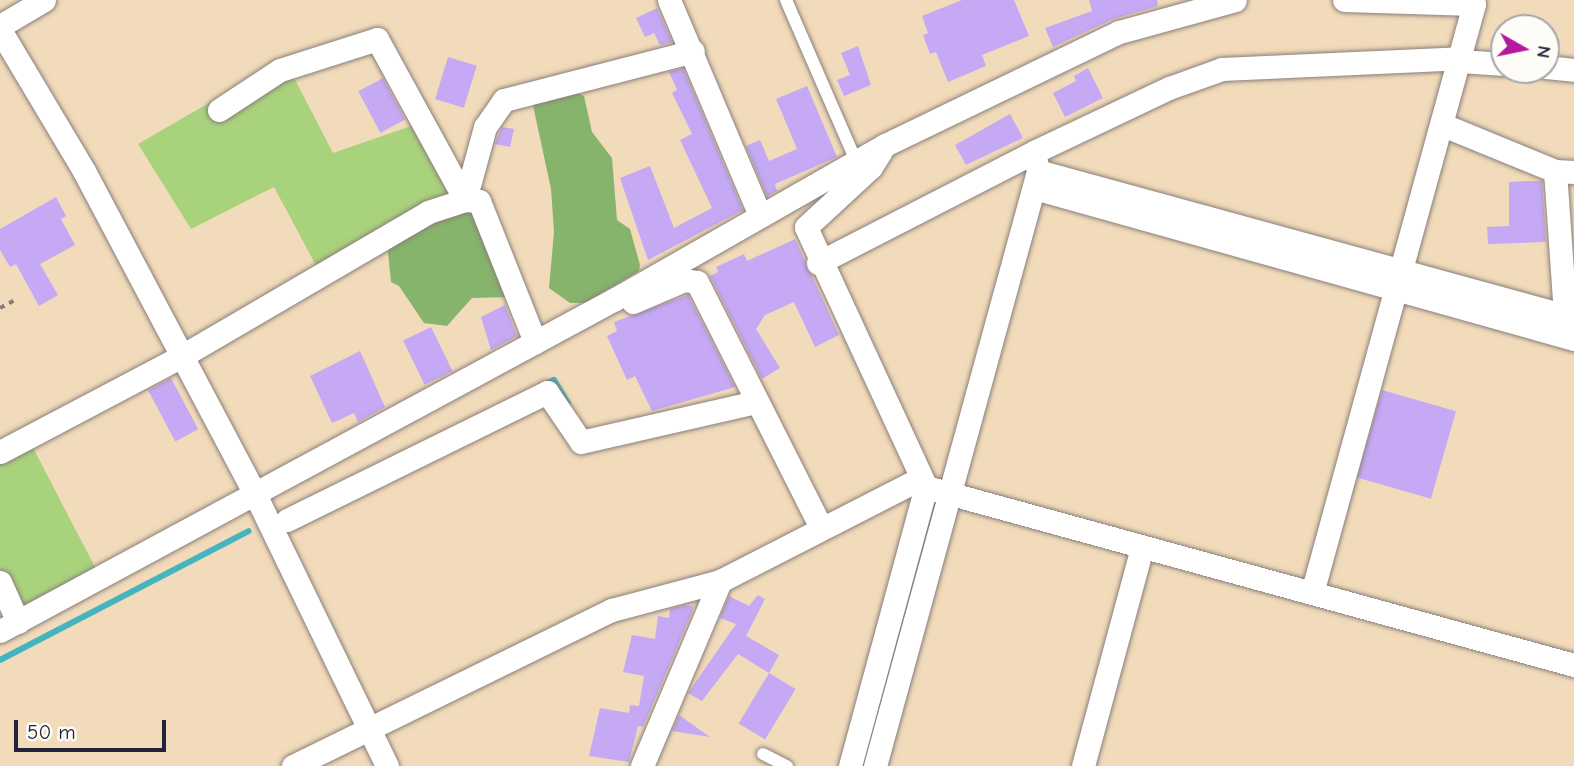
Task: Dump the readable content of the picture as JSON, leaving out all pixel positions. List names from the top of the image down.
{
  "scale_bar": "50 m",
  "north": "right"
}
